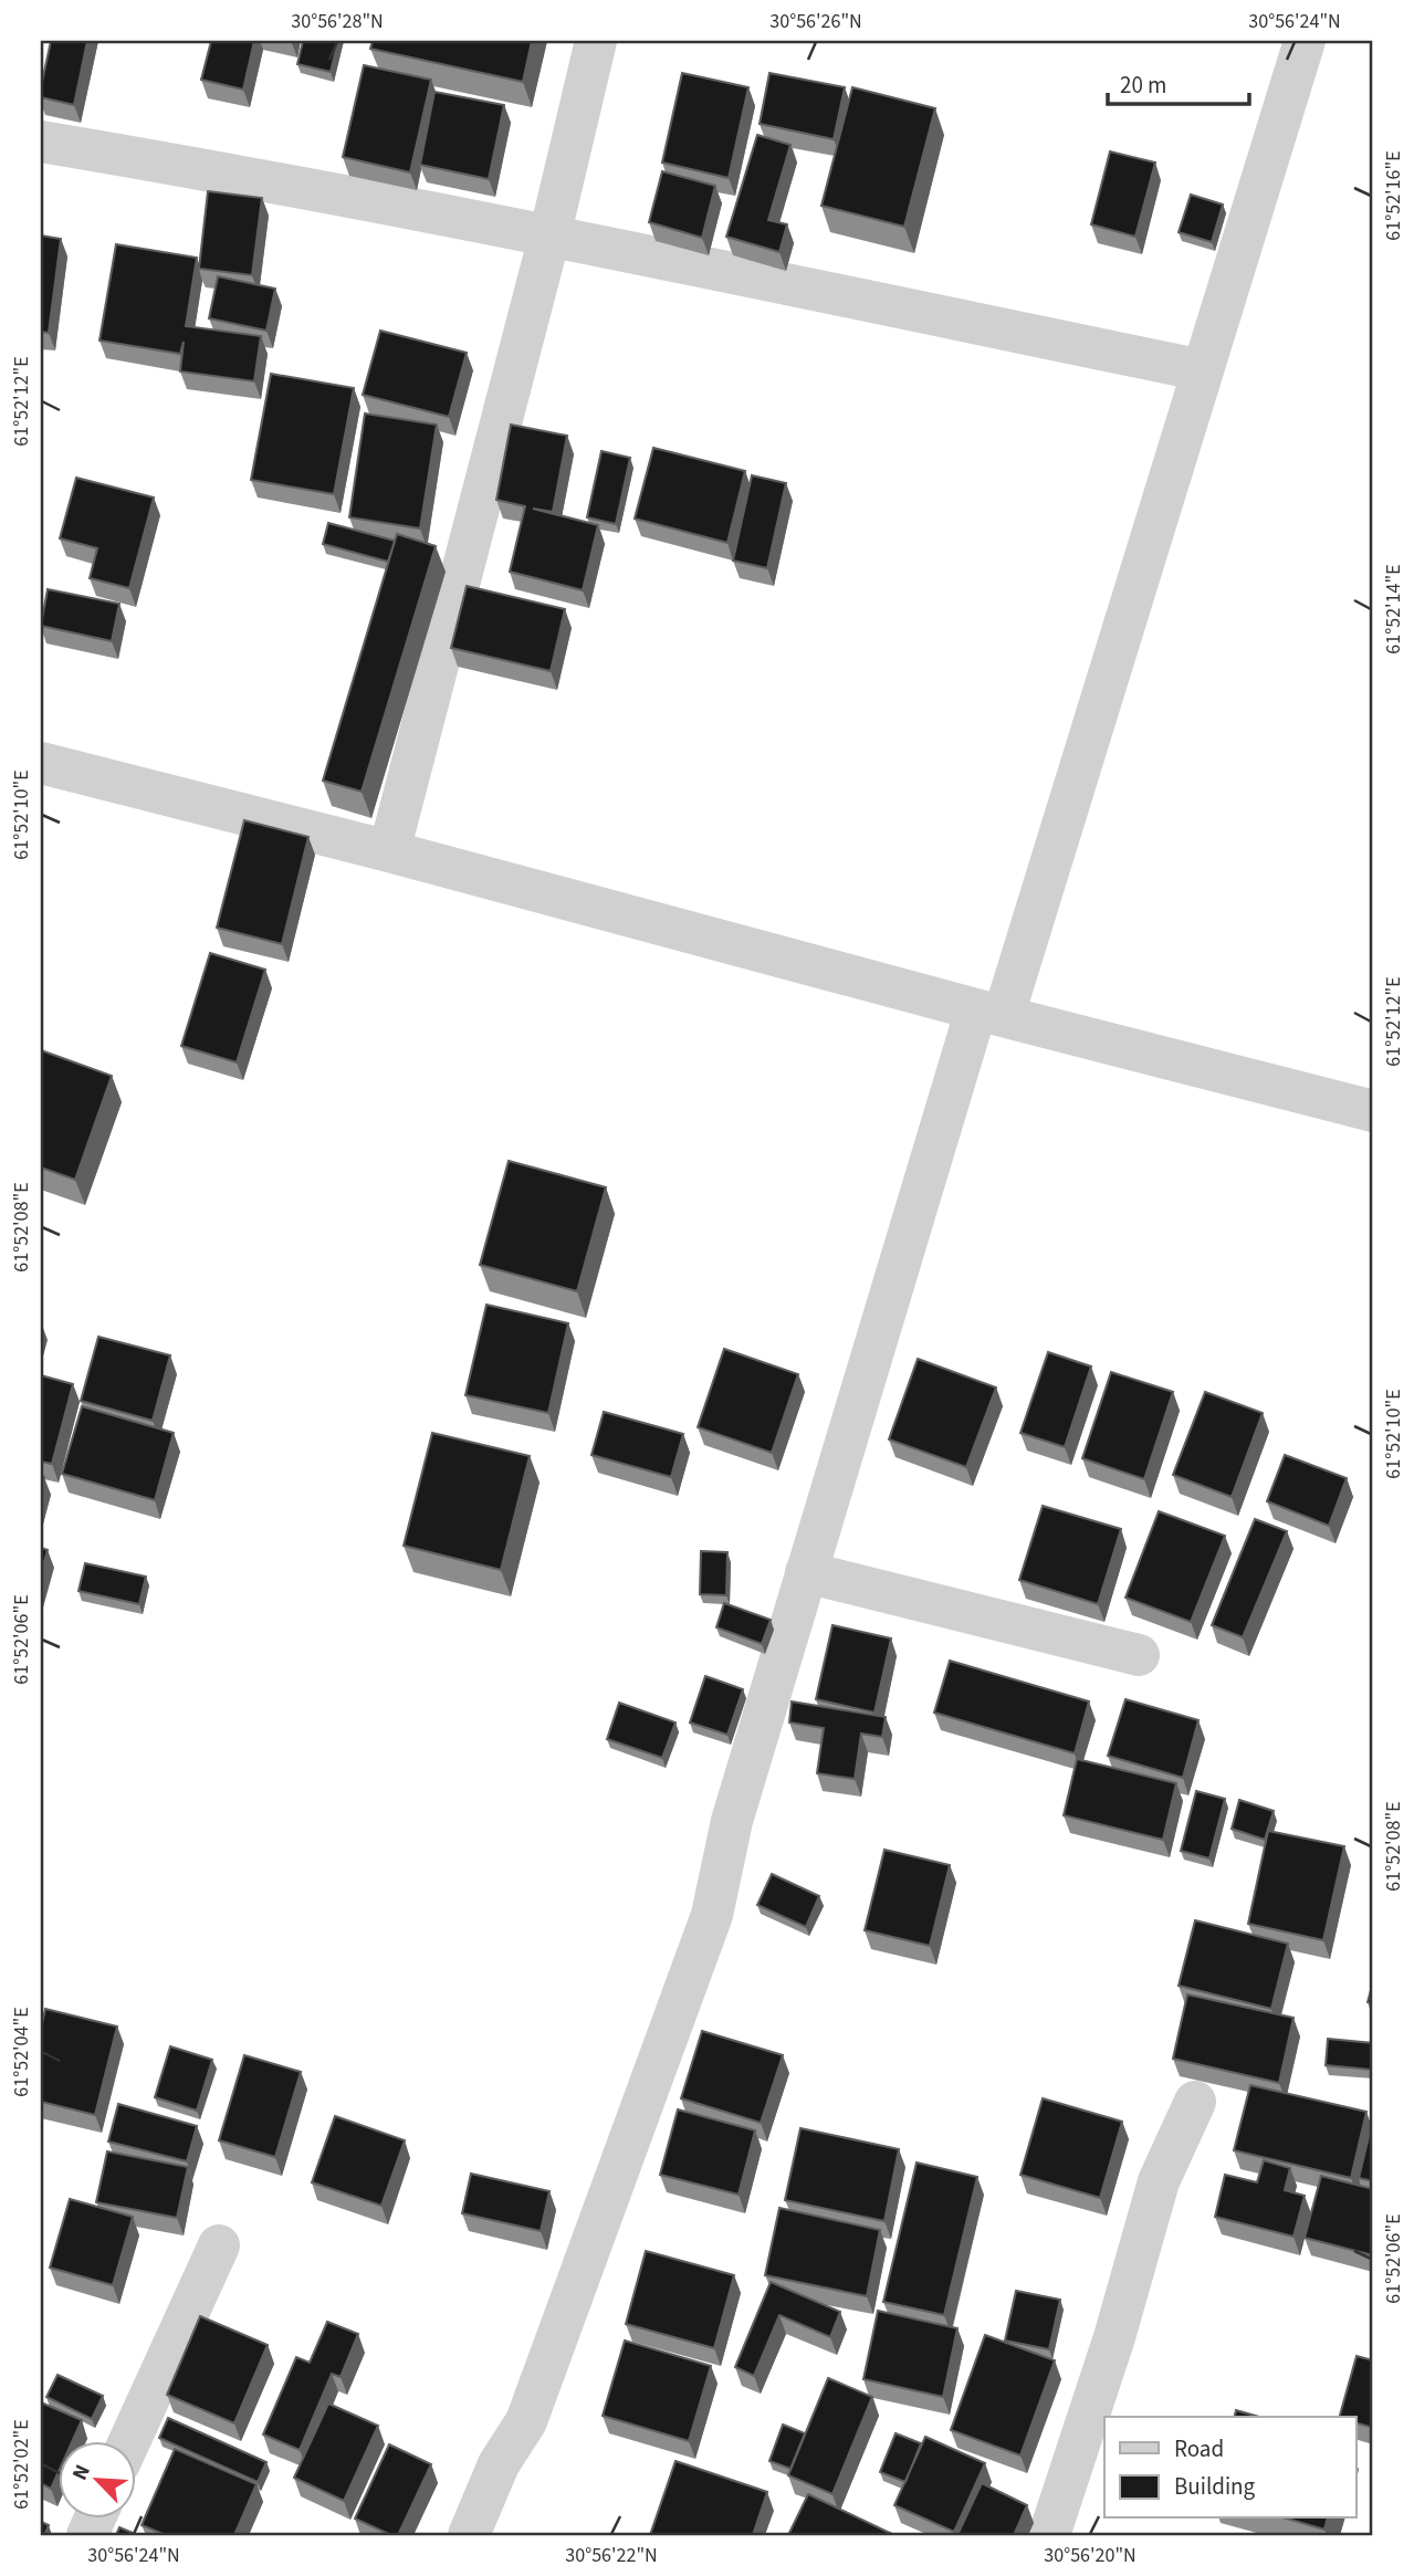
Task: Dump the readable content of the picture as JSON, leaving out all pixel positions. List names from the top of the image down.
{
  "legend": ["Road", "Building"],
  "scale_bar": "20 m",
  "north": "top left",
  "coordinates": [
    "30°56'28\"N",
    "30°56'26\"N",
    "30°56'24\"N",
    "61°52'16\"E",
    "61°52'12\"E",
    "61°52'14\"E",
    "61°52'10\"E",
    "61°52'08\"E",
    "61°52'06\"E",
    "61°52'04\"E",
    "61°52'02\"E",
    "30°56'22\"N",
    "30°56'20\"N"
  ]
}
